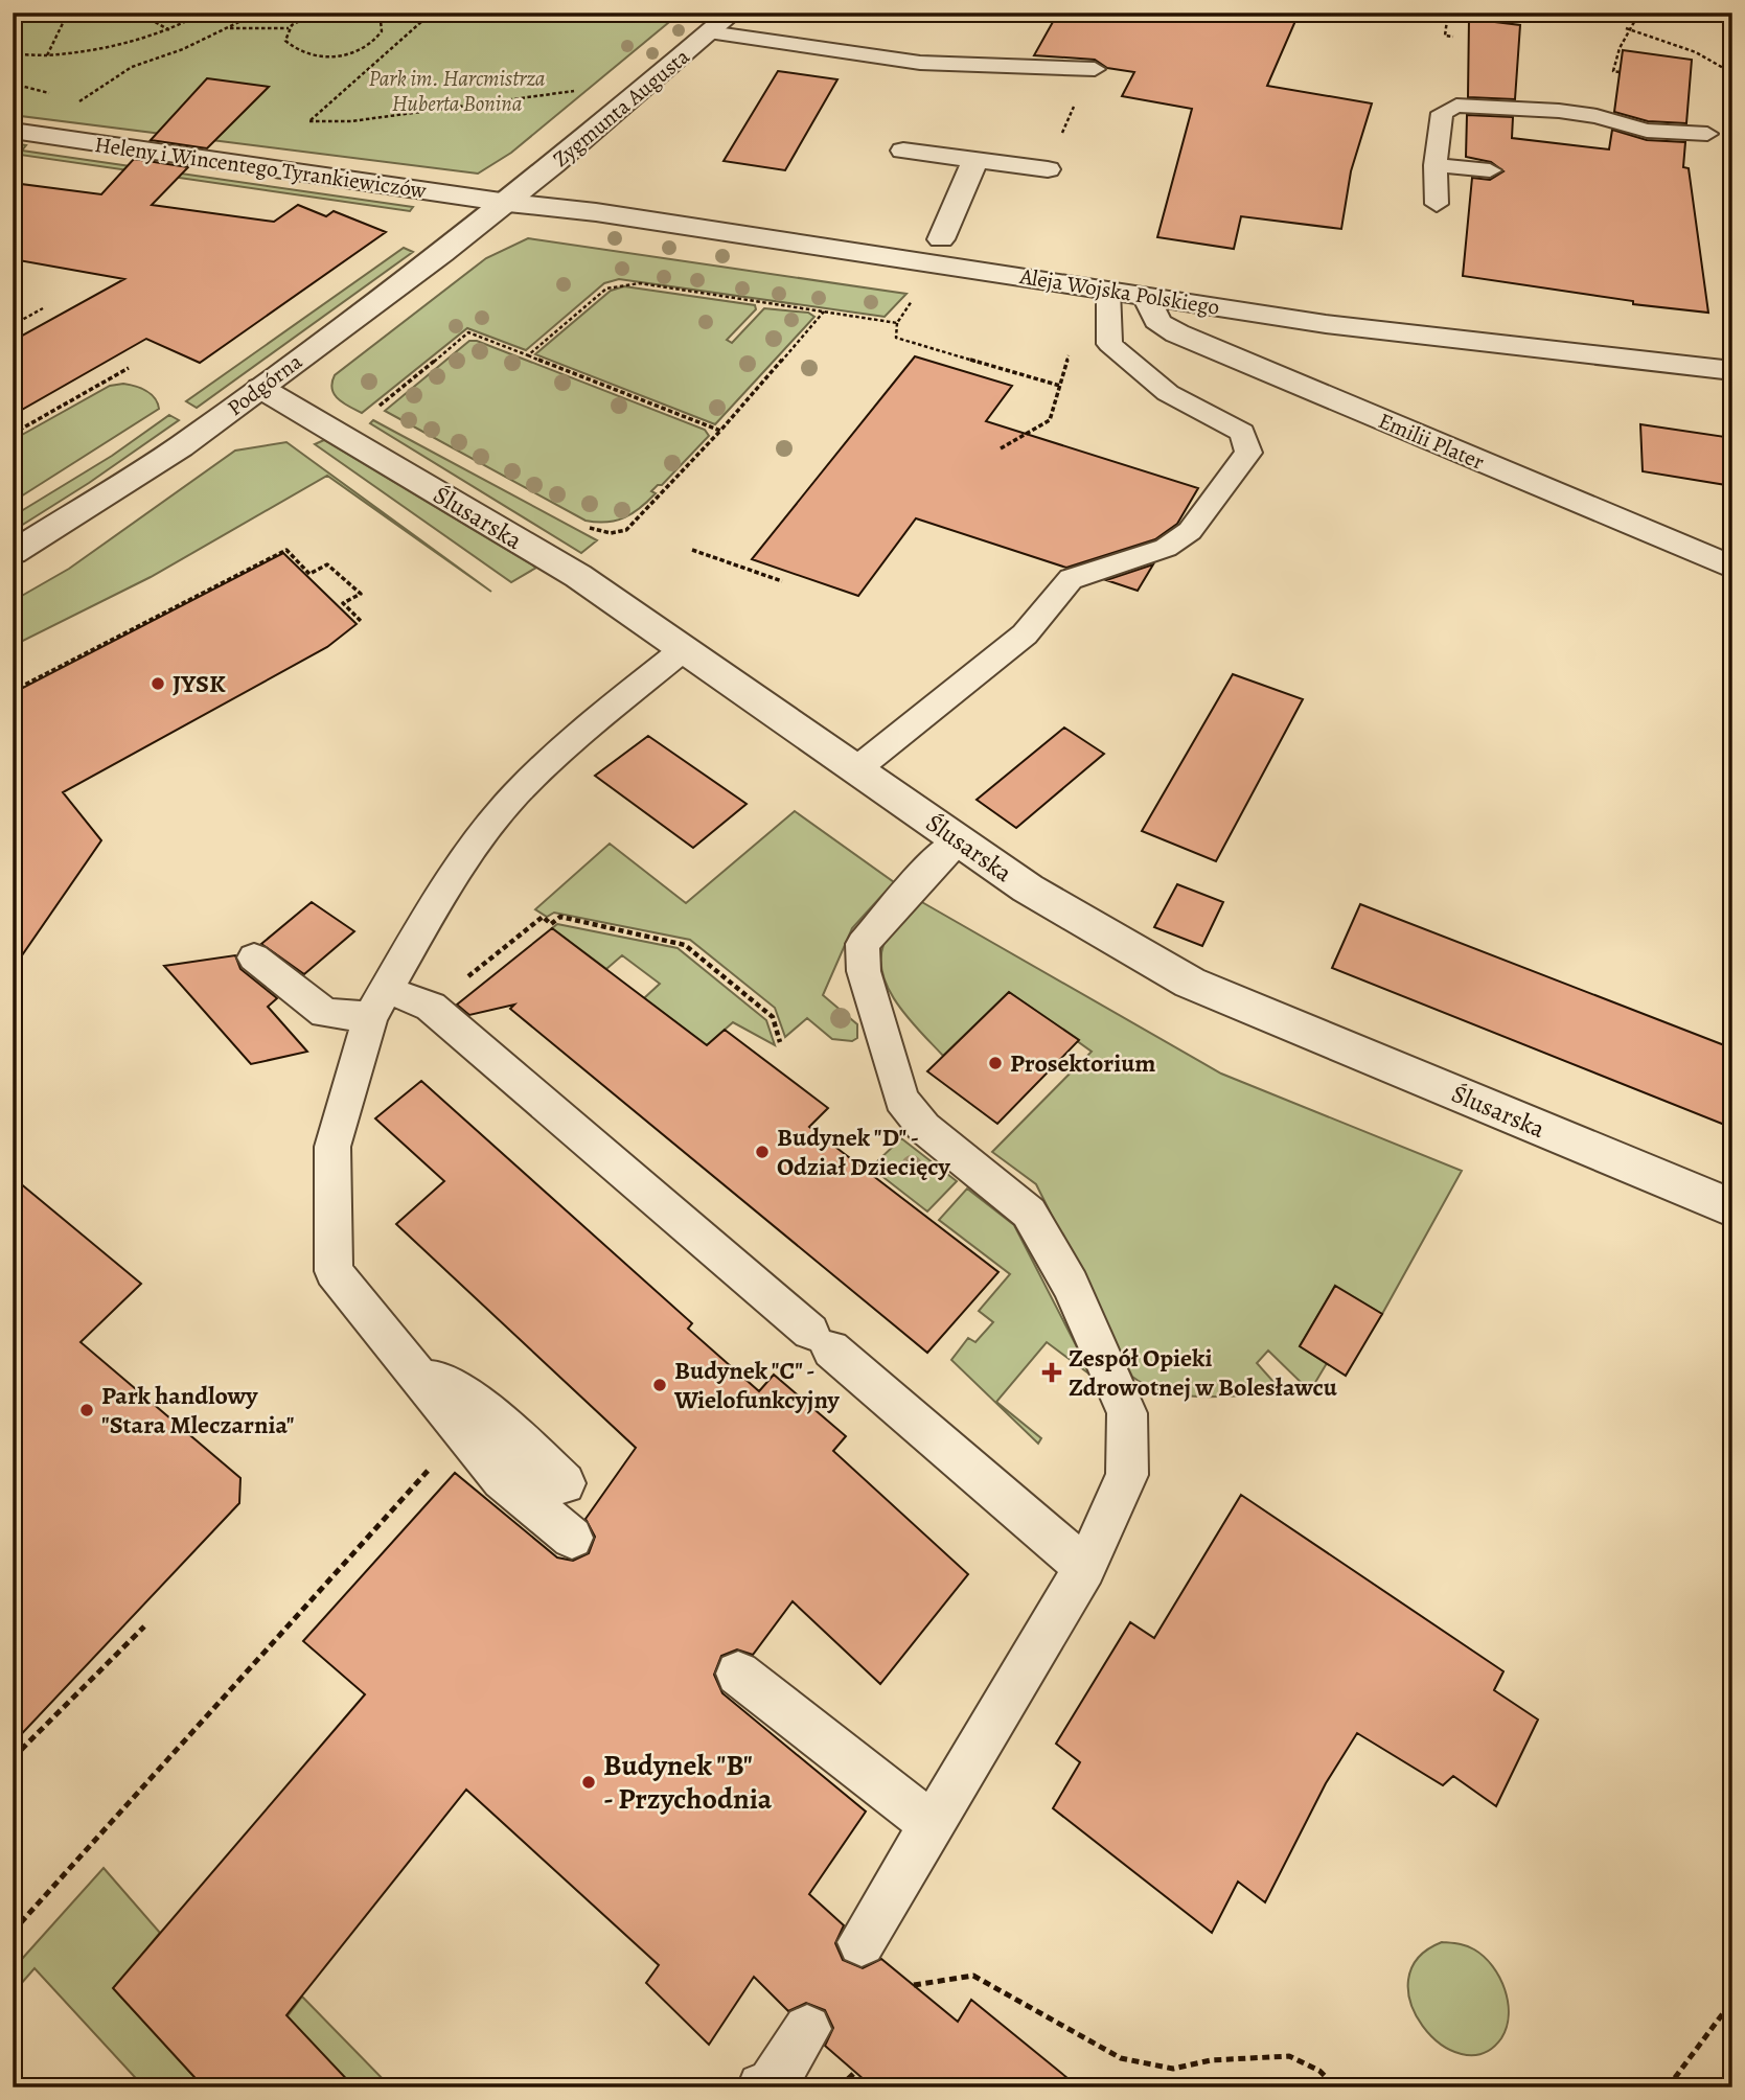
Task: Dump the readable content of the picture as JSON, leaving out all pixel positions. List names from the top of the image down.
{
  "streets": {
    "street": [
      "Zygmunta Augusta",
      "Heleny i Wincentego Tyrankiewiczów",
      "Aleja Wojska Polskiego",
      "Podgórna",
      "Emilii Plater",
      "Ślusarska"
    ]
  },
  "crossings": [
    ["Zygmunta Augusta", "Heleny i Wincentego Tyrankiewiczów"],
    ["Zygmunta Augusta", "Aleja Wojska Polskiego"],
    ["Zygmunta Augusta", "Podgórna"],
    ["Heleny i Wincentego Tyrankiewiczów", "Aleja Wojska Polskiego"],
    ["Heleny i Wincentego Tyrankiewiczów", "Podgórna"],
    ["Aleja Wojska Polskiego", "Podgórna"],
    ["Aleja Wojska Polskiego", "Emilii Plater"],
    ["Podgórna", "Ślusarska"]
  ],
  "parks": ["Park im. Harcmistrza Huberta Bonina"],
  "places": {
    "other": [
      "JYSK",
      "Prosektorium",
      "Budynek \"D\" - Odział Dziecięcy",
      "Budynek \"C\" - Wielofunkcyjny",
      "Park handlowy \"Stara Mleczarnia\"",
      "Budynek \"B\" - Przychodnia"
    ],
    "health": ["Zespół Opieki Zdrowotnej w Bolesławcu"]
  }
}
